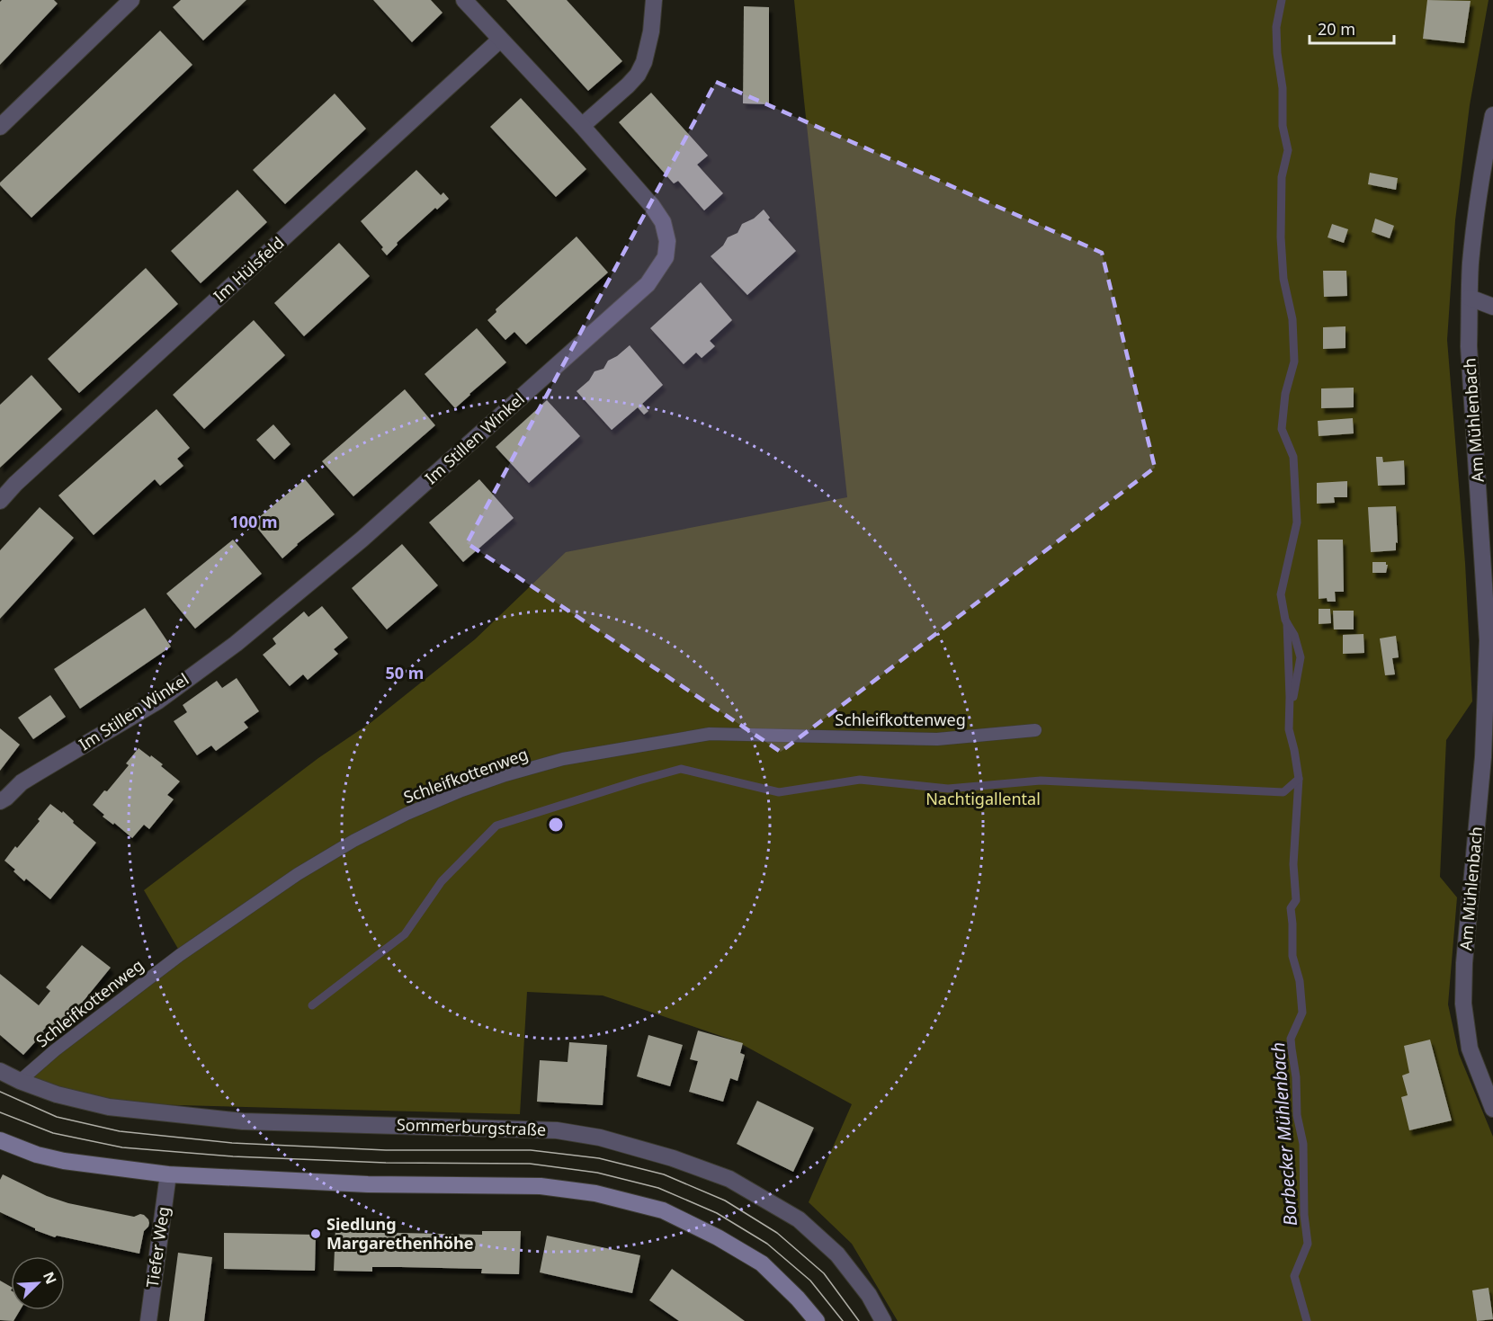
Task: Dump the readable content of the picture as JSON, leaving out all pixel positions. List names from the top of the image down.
{
  "streets": {
    "street": [
      "Im Hülsfeld",
      "Am Mühlenbach",
      "Im Stillen Winkel",
      "Sommerburgstraße",
      "Tiefer Weg"
    ],
    "lane": ["Schleifkottenweg"]
  },
  "crossings": [
    ["Im Hülsfeld", "Im Stillen Winkel"],
    ["Schleifkottenweg", "Sommerburgstraße"]
  ],
  "water": ["Borbecker Mühlenbach"],
  "parks": ["Nachtigallental"],
  "places": ["Siedlung Margarethenhöhe"],
  "scale_bar": "20 m",
  "north": "top right",
  "rings": ["100 m", "50 m"]
}
